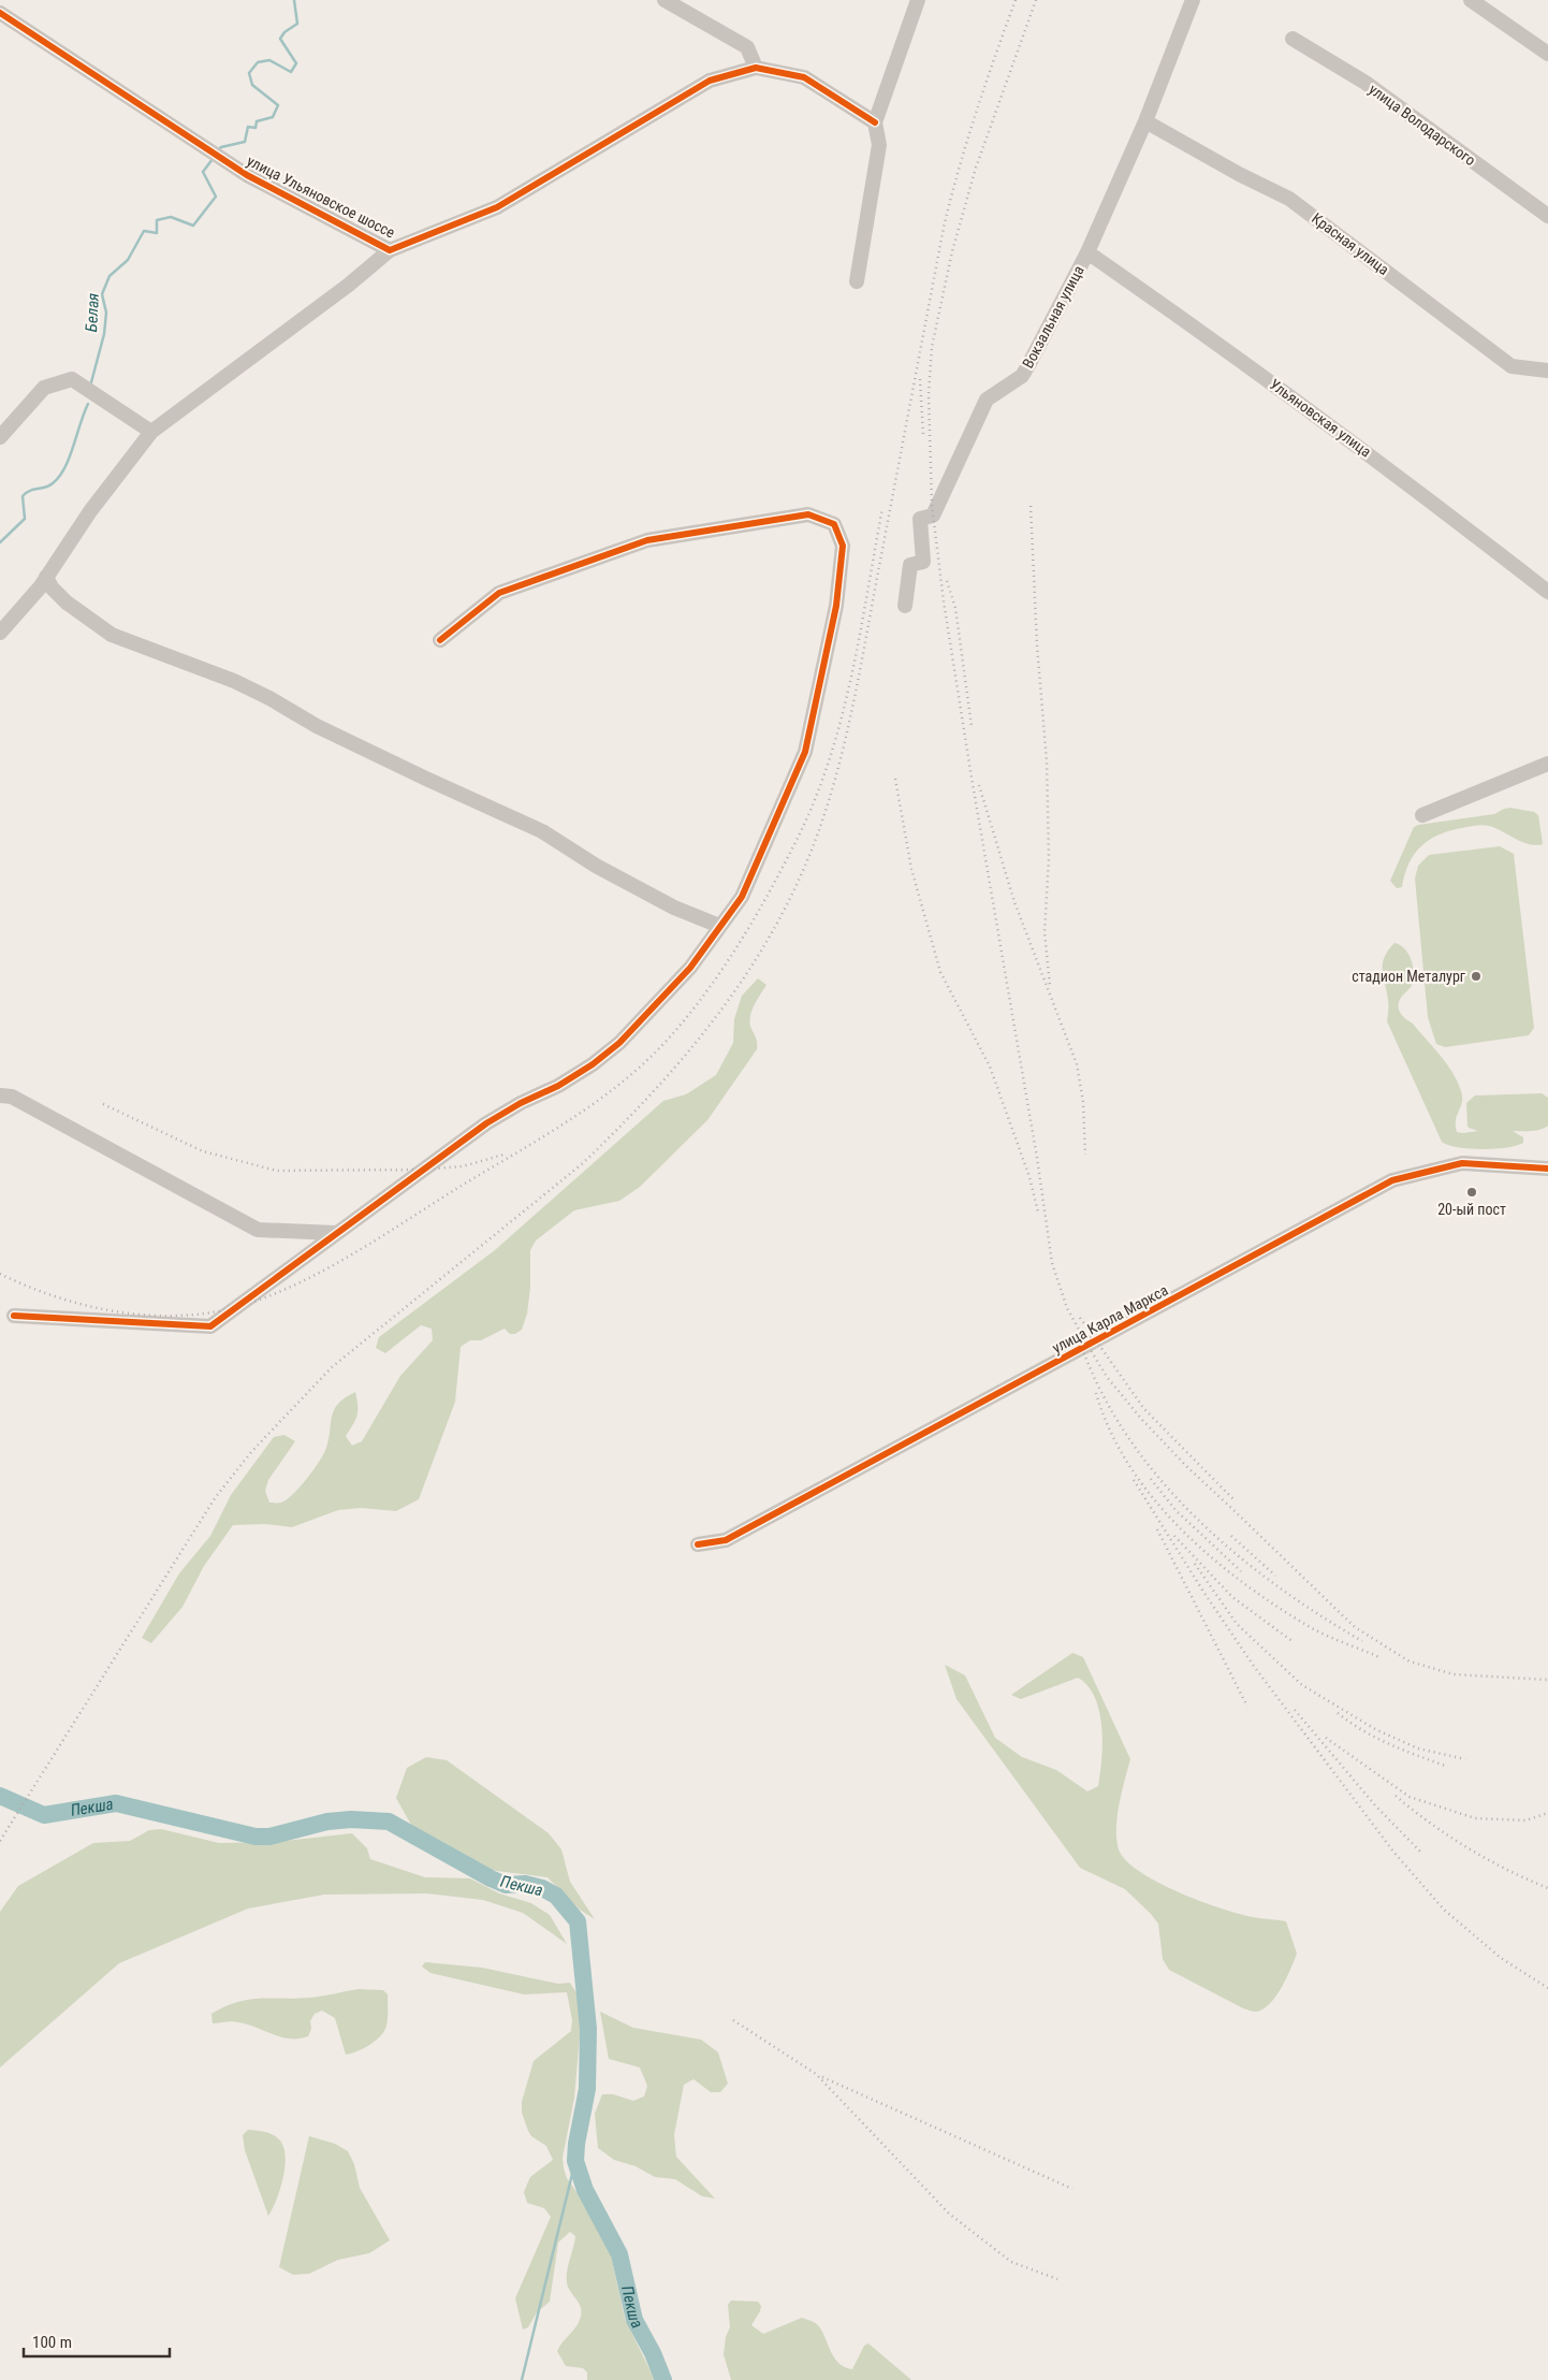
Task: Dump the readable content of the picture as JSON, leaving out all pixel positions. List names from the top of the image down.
{
  "streets": {
    "street": [
      "улица Володарского",
      "улица Ульяновское шоссе",
      "Красная улица",
      "Вокзальная улица",
      "Ульяновская улица",
      "улица Карла Маркса"
    ]
  },
  "crossings": [
    ["Красная улица", "Вокзальная улица"],
    ["Вокзальная улица", "Ульяновская улица"]
  ],
  "water": ["Белая", "Пекша"],
  "places": ["стадион Металург", "20-ый пост"],
  "scale_bar": "100 m"
}
